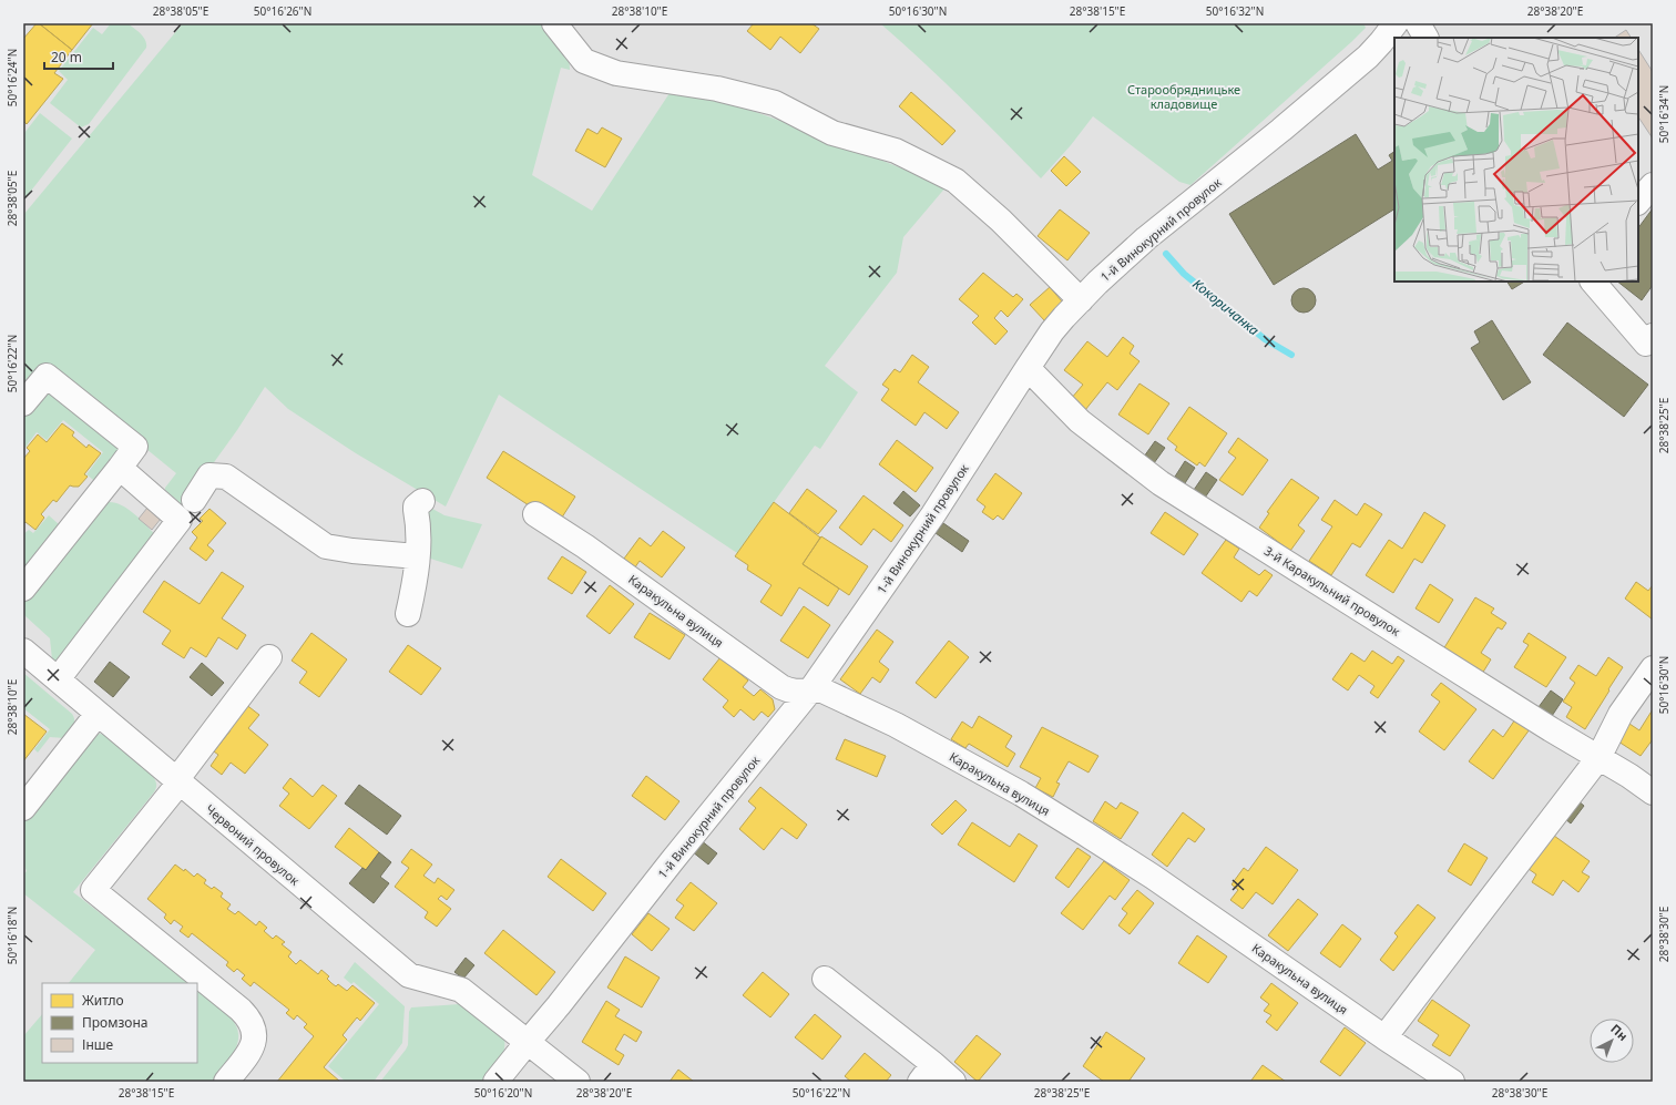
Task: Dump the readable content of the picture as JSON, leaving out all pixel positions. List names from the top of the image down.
{
  "streets": {
    "street": [
      "1-й Винокурний провулок",
      "3-й Каракульний провулок",
      "Каракульна вулиця",
      "Червоний провулок"
    ]
  },
  "crossings": [
    ["1-й Винокурний провулок", "3-й Каракульний провулок"],
    ["1-й Винокурний провулок", "Каракульна вулиця"],
    ["1-й Винокурний провулок", "Червоний провулок"]
  ],
  "water": ["Кокоричанка"],
  "parks": ["Старообрядницьке кладовище"],
  "legend": ["Житло", "Промзона", "Інше"],
  "scale_bar": "20 m",
  "north": "top right",
  "coordinates": [
    "28°38'05\"E",
    "50°16'26\"N",
    "28°38'10\"E",
    "50°16'30\"N",
    "28°38'15\"E",
    "50°16'32\"N",
    "28°38'20\"E",
    "50°16'24\"N",
    "50°16'34\"N",
    "50°16'22\"N",
    "28°38'25\"E",
    "28°38'30\"E",
    "50°16'18\"N",
    "50°16'20\"N"
  ]
}
